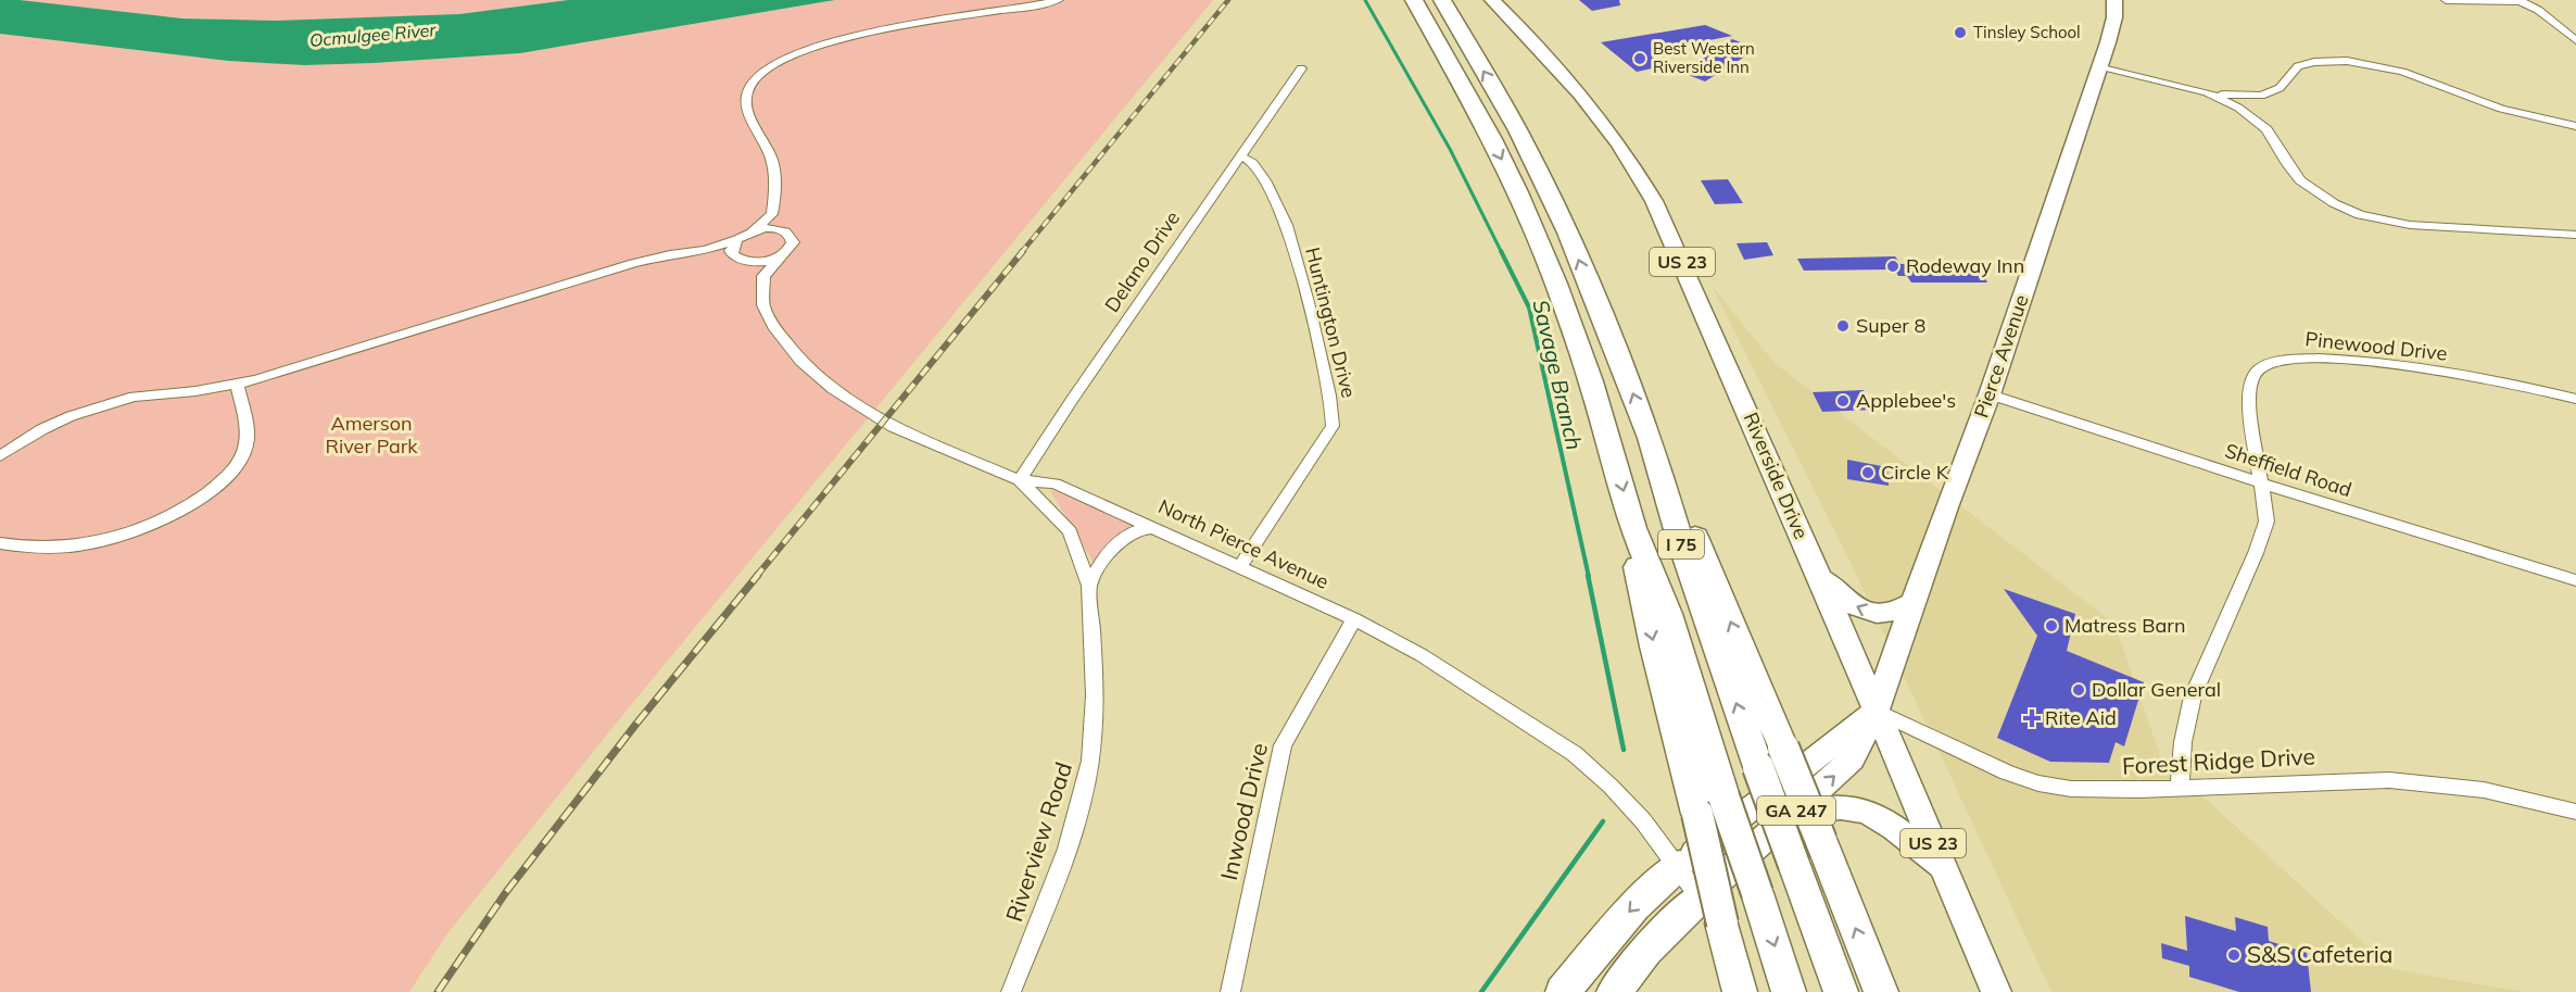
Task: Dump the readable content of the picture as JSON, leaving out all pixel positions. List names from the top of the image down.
{
  "streets": {
    "highway": ["I 75"],
    "main road": [
      "US 23",
      "Pierce Avenue",
      "Riverside Drive",
      "GA 247"
    ],
    "street": [
      "Delano Drive",
      "Huntington Drive",
      "Pinewood Drive",
      "Sheffield Road",
      "North Pierce Avenue",
      "Forest Ridge Drive",
      "Inwood Drive",
      "Riverview Road"
    ]
  },
  "crossings": [
    ["Delano Drive", "Huntington Drive"],
    ["Delano Drive", "North Pierce Avenue"],
    ["Delano Drive", "Riverview Road"],
    ["Huntington Drive", "North Pierce Avenue"],
    ["Pinewood Drive", "Sheffield Road"],
    ["Pinewood Drive", "Forest Ridge Drive"],
    ["Pierce Avenue", "Sheffield Road"],
    ["Pierce Avenue", "Riverside Drive"],
    ["Pierce Avenue", "North Pierce Avenue"],
    ["Pierce Avenue", "Forest Ridge Drive"],
    ["Pierce Avenue", "GA 247"],
    ["Riverside Drive", "Forest Ridge Drive"],
    ["Riverside Drive", "GA 247"],
    ["North Pierce Avenue", "GA 247"],
    ["North Pierce Avenue", "Inwood Drive"],
    ["North Pierce Avenue", "Riverview Road"],
    ["Forest Ridge Drive", "GA 247"]
  ],
  "water": ["Ocmulgee River", "Savage Branch"],
  "parks": ["Amerson River Park"],
  "places": {
    "other": [
      "Tinsley School",
      "Best Western Riverside Inn",
      "Rodeway Inn",
      "Super 8",
      "Applebee's",
      "Circle K",
      "Matress Barn",
      "Dollar General",
      "S&S Cafeteria"
    ],
    "health": ["Rite Aid"]
  }
}
